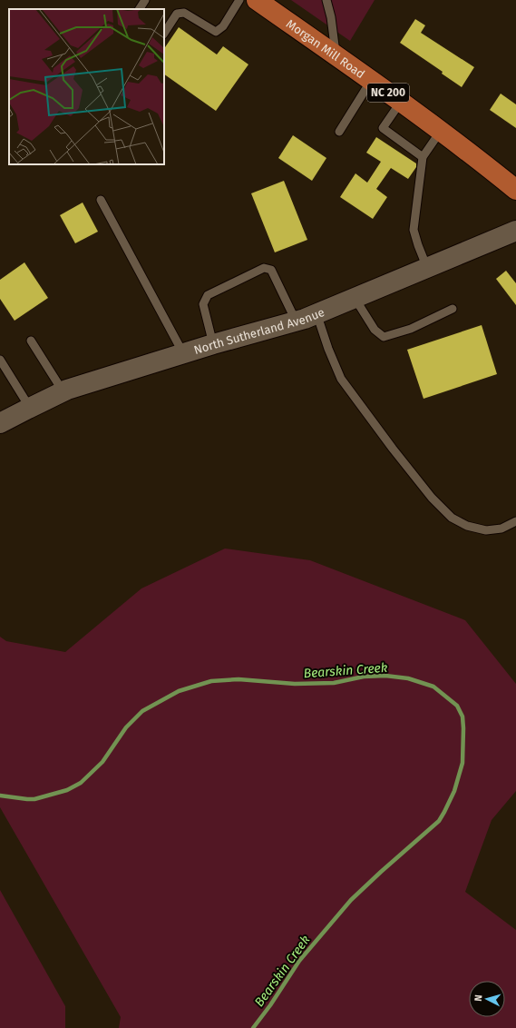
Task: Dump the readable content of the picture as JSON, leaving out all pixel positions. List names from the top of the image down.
{
  "streets": {
    "main road": ["Morgan Mill Road", "NC 200"],
    "street": ["North Sutherland Avenue"]
  },
  "water": ["Bearskin Creek"],
  "north": "left"
}
